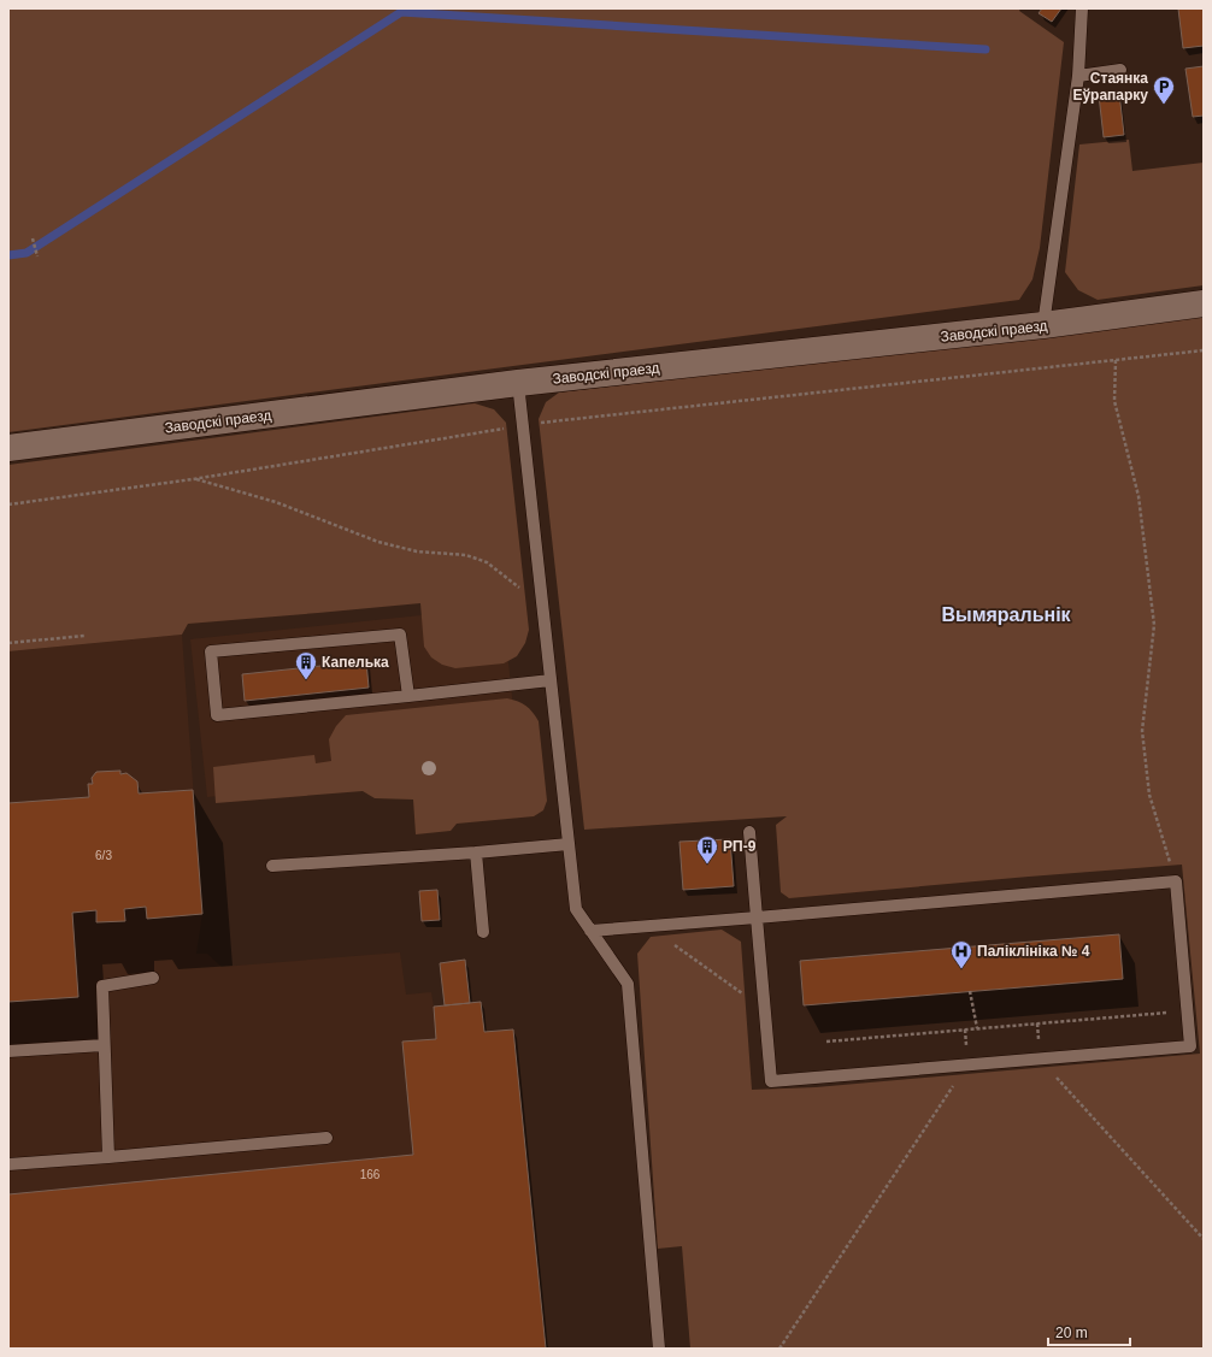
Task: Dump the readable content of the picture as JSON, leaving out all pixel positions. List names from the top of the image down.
{
  "streets": {
    "street": ["Заводскі праезд"]
  },
  "districts": ["Вымяральнік"],
  "places": {
    "parking": ["Стаянка Еўрапарку"],
    "building": ["Капелька", "РП-9"],
    "hospital": ["Паліклініка № 4"]
  },
  "house_numbers": ["6/3", "166"],
  "scale_bar": "20 m"
}
